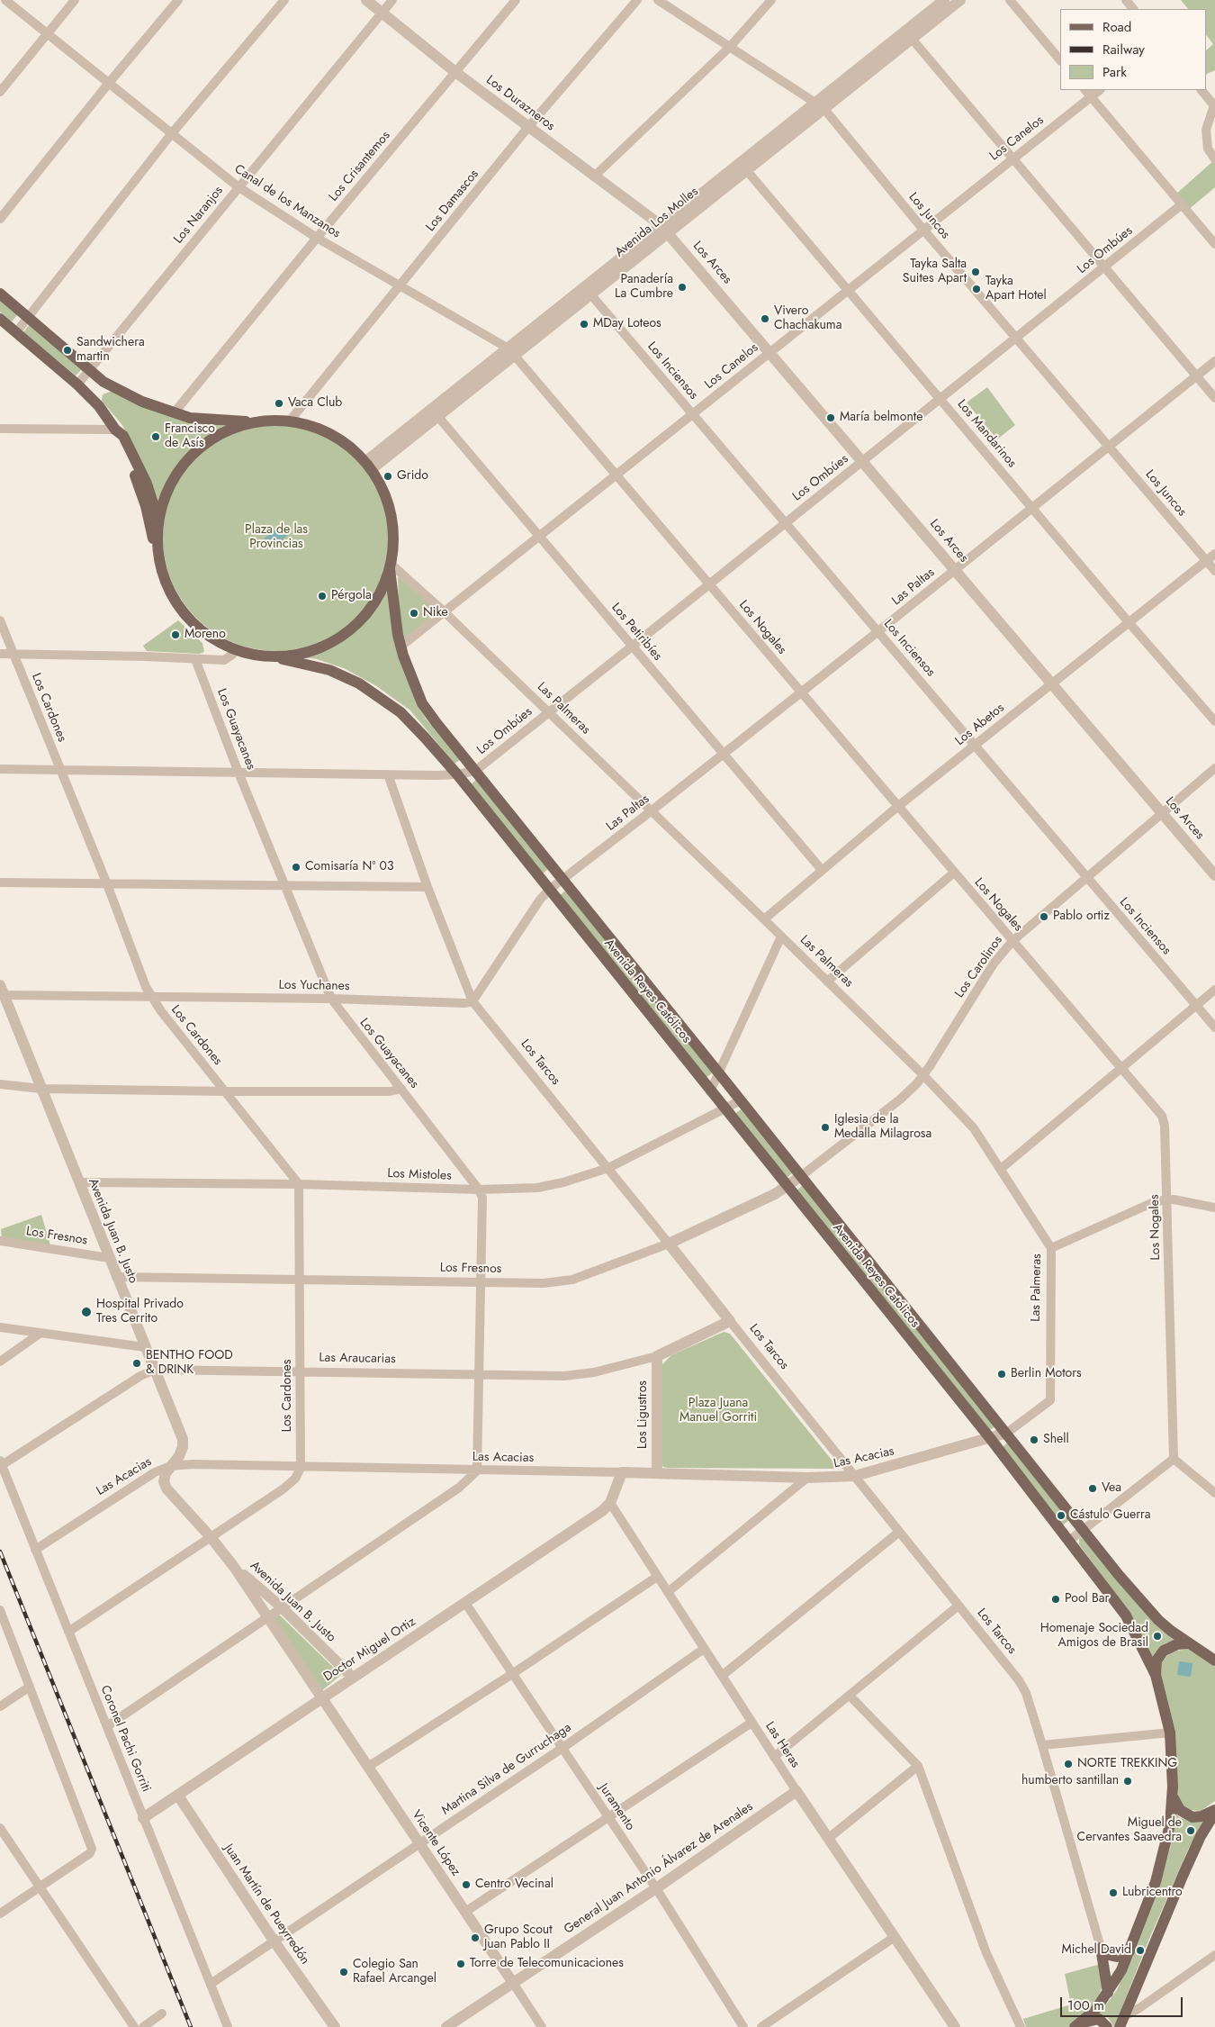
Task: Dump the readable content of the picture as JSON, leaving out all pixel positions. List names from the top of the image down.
{
  "streets": {
    "main road": ["Avenida Reyes Católicos"],
    "street": [
      "Los Durazneros",
      "Los Canelos",
      "Los Crisantemos",
      "Los Damascos",
      "Canal de los Manzanos",
      "Los Naranjos",
      "Los Juncos",
      "Avenida Los Molles",
      "Los Ombúes",
      "Los Arces",
      "Los Inciensos",
      "Los Mandarinos",
      "Las Paltas",
      "Los Nogales",
      "Los Petiribíes",
      "Los Cardones",
      "Las Palmeras",
      "Los Abetos",
      "Los Guayacanes",
      "Los Carolinos",
      "Los Yuchanes",
      "Los Tarcos",
      "Los Mistoles",
      "Avenida Juan B. Justo",
      "Los Fresnos",
      "Las Araucarias",
      "Los Ligustros",
      "Las Acacias",
      "Doctor Miguel Ortiz",
      "Coronel Pachi Gorriti",
      "Las Heras",
      "Martina Silva de Gurruchaga",
      "Juramento",
      "Vicente López",
      "General Juan Antonio Álvarez de Arenales",
      "Juan Martín de Pueyrredón"
    ]
  },
  "crossings": [
    ["Los Durazneros", "Los Crisantemos"],
    ["Los Durazneros", "Los Damascos"],
    ["Los Durazneros", "Los Naranjos"],
    ["Los Durazneros", "Avenida Los Molles"],
    ["Los Durazneros", "Los Arces"],
    ["Los Canelos", "Los Juncos"],
    ["Los Canelos", "Los Arces"],
    ["Los Canelos", "Los Inciensos"],
    ["Los Canelos", "Los Mandarinos"],
    ["Los Canelos", "Los Nogales"],
    ["Los Canelos", "Los Petiribíes"],
    ["Los Canelos", "Las Palmeras"],
    ["Los Canelos", "Avenida Reyes Católicos"],
    ["Los Crisantemos", "Canal de los Manzanos"],
    ["Los Damascos", "Canal de los Manzanos"],
    ["Canal de los Manzanos", "Los Naranjos"],
    ["Canal de los Manzanos", "Avenida Los Molles"],
    ["Canal de los Manzanos", "Los Nogales"],
    ["Los Juncos", "Avenida Los Molles"],
    ["Los Juncos", "Los Ombúes"],
    ["Los Juncos", "Las Paltas"],
    ["Los Juncos", "Los Abetos"],
    ["Avenida Los Molles", "Los Arces"],
    ["Avenida Los Molles", "Los Inciensos"],
    ["Avenida Los Molles", "Los Mandarinos"],
    ["Avenida Los Molles", "Los Nogales"],
    ["Avenida Los Molles", "Los Petiribíes"],
    ["Los Ombúes", "Los Arces"],
    ["Los Ombúes", "Los Inciensos"],
    ["Los Ombúes", "Los Mandarinos"],
    ["Los Ombúes", "Los Nogales"],
    ["Los Ombúes", "Los Petiribíes"],
    ["Los Ombúes", "Las Palmeras"],
    ["Los Ombúes", "Avenida Reyes Católicos"],
    ["Los Arces", "Las Paltas"],
    ["Los Arces", "Los Abetos"],
    ["Los Arces", "Los Carolinos"],
    ["Los Inciensos", "Las Paltas"],
    ["Los Inciensos", "Los Abetos"],
    ["Los Inciensos", "Los Carolinos"],
    ["Los Mandarinos", "Las Paltas"],
    ["Los Mandarinos", "Los Abetos"],
    ["Las Paltas", "Los Nogales"],
    ["Las Paltas", "Los Petiribíes"],
    ["Las Paltas", "Las Palmeras"],
    ["Las Paltas", "Avenida Reyes Católicos"],
    ["Los Nogales", "Los Abetos"],
    ["Los Nogales", "Los Carolinos"],
    ["Los Petiribíes", "Los Abetos"],
    ["Los Cardones", "Los Yuchanes"],
    ["Los Cardones", "Los Mistoles"],
    ["Los Cardones", "Los Fresnos"],
    ["Los Cardones", "Las Araucarias"],
    ["Los Cardones", "Las Acacias"],
    ["Las Palmeras", "Los Abetos"],
    ["Las Palmeras", "Los Carolinos"],
    ["Las Palmeras", "Avenida Reyes Católicos"],
    ["Las Palmeras", "Las Acacias"],
    ["Los Guayacanes", "Los Yuchanes"],
    ["Los Guayacanes", "Los Mistoles"],
    ["Los Guayacanes", "Los Fresnos"],
    ["Los Guayacanes", "Las Araucarias"],
    ["Los Guayacanes", "Las Acacias"],
    ["Los Carolinos", "Avenida Reyes Católicos"],
    ["Los Carolinos", "Los Fresnos"],
    ["Los Yuchanes", "Los Tarcos"],
    ["Los Yuchanes", "Avenida Juan B. Justo"],
    ["Avenida Reyes Católicos", "Los Mistoles"],
    ["Avenida Reyes Católicos", "Los Fresnos"],
    ["Avenida Reyes Católicos", "Las Acacias"],
    ["Los Tarcos", "Los Mistoles"],
    ["Los Tarcos", "Los Fresnos"],
    ["Los Tarcos", "Las Araucarias"],
    ["Los Tarcos", "Las Acacias"],
    ["Los Mistoles", "Avenida Juan B. Justo"],
    ["Avenida Juan B. Justo", "Los Fresnos"],
    ["Avenida Juan B. Justo", "Las Araucarias"],
    ["Avenida Juan B. Justo", "Las Acacias"],
    ["Avenida Juan B. Justo", "Doctor Miguel Ortiz"],
    ["Avenida Juan B. Justo", "Vicente López"],
    ["Las Araucarias", "Los Ligustros"],
    ["Las Araucarias", "Coronel Pachi Gorriti"],
    ["Los Ligustros", "Las Acacias"],
    ["Las Acacias", "Coronel Pachi Gorriti"],
    ["Doctor Miguel Ortiz", "Coronel Pachi Gorriti"],
    ["Doctor Miguel Ortiz", "Las Heras"],
    ["Doctor Miguel Ortiz", "Juramento"],
    ["Doctor Miguel Ortiz", "Vicente López"],
    ["Doctor Miguel Ortiz", "Juan Martín de Pueyrredón"],
    ["Coronel Pachi Gorriti", "Martina Silva de Gurruchaga"],
    ["Las Heras", "Martina Silva de Gurruchaga"],
    ["Las Heras", "General Juan Antonio Álvarez de Arenales"],
    ["Martina Silva de Gurruchaga", "Juramento"],
    ["Martina Silva de Gurruchaga", "Vicente López"],
    ["Martina Silva de Gurruchaga", "Juan Martín de Pueyrredón"],
    ["Juramento", "General Juan Antonio Álvarez de Arenales"],
    ["Vicente López", "General Juan Antonio Álvarez de Arenales"]
  ],
  "parks": ["Plaza de las Provincias", "Plaza Juana Manuel Gorriti"],
  "places": [
    "Tayka Salta Suites Apart",
    "Panadería La Cumbre",
    "Tayka Apart Hotel",
    "Vivero Chachakuma",
    "MDay Loteos",
    "Sandwichera martin",
    "Vaca Club",
    "María belmonte",
    "Francisco de Asís",
    "Grido",
    "Pérgola",
    "Nike",
    "Moreno",
    "Comisaría Nº 03",
    "Pablo ortiz",
    "Iglesia de la Medalla Milagrosa",
    "Hospital Privado Tres Cerrito",
    "BENTHO FOOD & DRINK",
    "Berlin Motors",
    "Shell",
    "Vea",
    "Cástulo Guerra",
    "Pool Bar",
    "Homenaje Sociedad Amigos de Brasil",
    "NORTE TREKKING",
    "humberto santillan",
    "Miguel de Cervantes Saavedra",
    "Centro Vecinal",
    "Lubricentro",
    "Grupo Scout Juan Pablo II",
    "Michel David",
    "Torre de Telecomunicaciones",
    "Colegio San Rafael Arcangel"
  ],
  "legend": ["Road", "Railway", "Park"],
  "scale_bar": "100 m"
}
